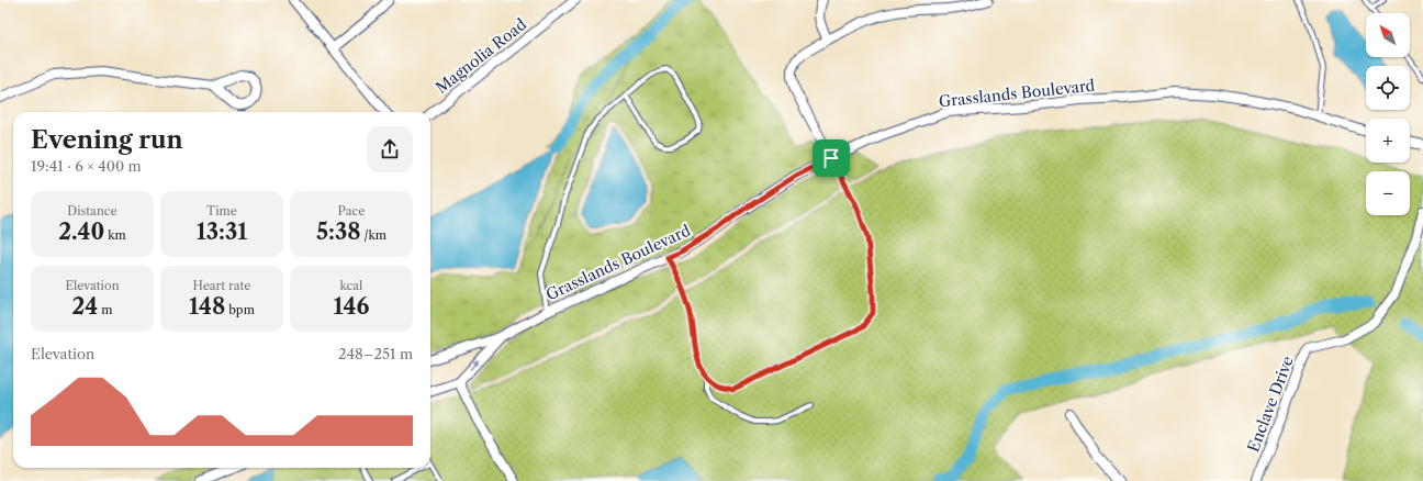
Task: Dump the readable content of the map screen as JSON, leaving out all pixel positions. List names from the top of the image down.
{
  "streets": {
    "street": ["Magnolia Road", "Grasslands Boulevard", "Enclave Drive"]
  },
  "north": "top left",
  "page": {
    "map_buttons": ["+", "−"],
    "heading": ["Evening run", "19:41 · 6 × 400 m"],
    "stats": [
      ["Distance", "2.40 km"],
      ["Time", "13:31"],
      ["Pace", "5:38 /km"],
      ["Elevation", "24 m"],
      ["Heart rate", "148 bpm"],
      ["kcal", "146"]
    ],
    "chart": ["Elevation", "248–251 m"]
  }
}
